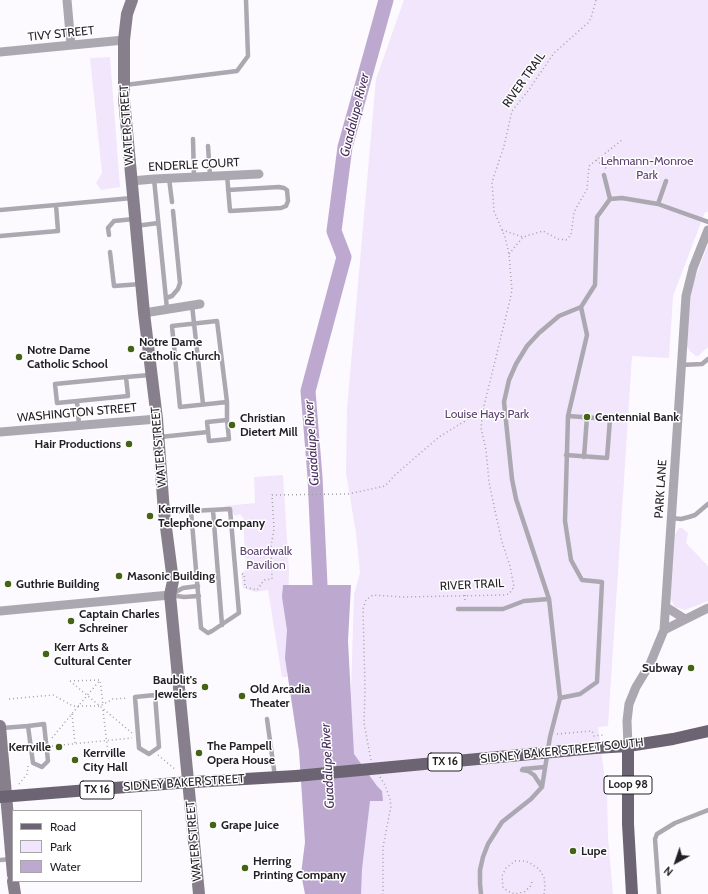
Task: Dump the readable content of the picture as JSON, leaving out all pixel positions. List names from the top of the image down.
{
  "streets": {
    "main road": [
      "SIDNEY BAKER STREET SOUTH",
      "TX 16",
      "SIDNEY BAKER STREET",
      "Loop 98"
    ],
    "street": [
      "TIVY STREET",
      "WATER STREET",
      "ENDERLE COURT",
      "WASHINGTON STREET",
      "PARK LANE"
    ],
    "path": ["RIVER TRAIL"]
  },
  "crossings": [
    ["TIVY STREET", "WATER STREET"],
    ["WATER STREET", "ENDERLE COURT"],
    ["WATER STREET", "WASHINGTON STREET"],
    ["WATER STREET", "SIDNEY BAKER STREET"],
    ["PARK LANE", "SIDNEY BAKER STREET SOUTH"],
    ["PARK LANE", "Loop 98"],
    ["SIDNEY BAKER STREET SOUTH", "SIDNEY BAKER STREET"],
    ["SIDNEY BAKER STREET SOUTH", "Loop 98"]
  ],
  "water": ["Guadalupe River"],
  "parks": ["Lehmann-Monroe Park", "Louise Hays Park", "Boardwalk Pavilion"],
  "places": [
    "Notre Dame Catholic Church",
    "Notre Dame Catholic School",
    "Centennial Bank",
    "Christian Dietert Mill",
    "Hair Productions",
    "Kerrville Telephone Company",
    "Masonic Building",
    "Guthrie Building",
    "Captain Charles Schreiner",
    "Kerr Arts & Cultural Center",
    "Subway",
    "Baublit's Jewelers",
    "Old Arcadia Theater",
    "Kerrville",
    "The Pampell Opera House",
    "Kerrville City Hall",
    "Grape Juice",
    "Lupe",
    "Herring Printing Company"
  ],
  "legend": ["Road", "Park", "Water"],
  "north": "bottom left"
}
